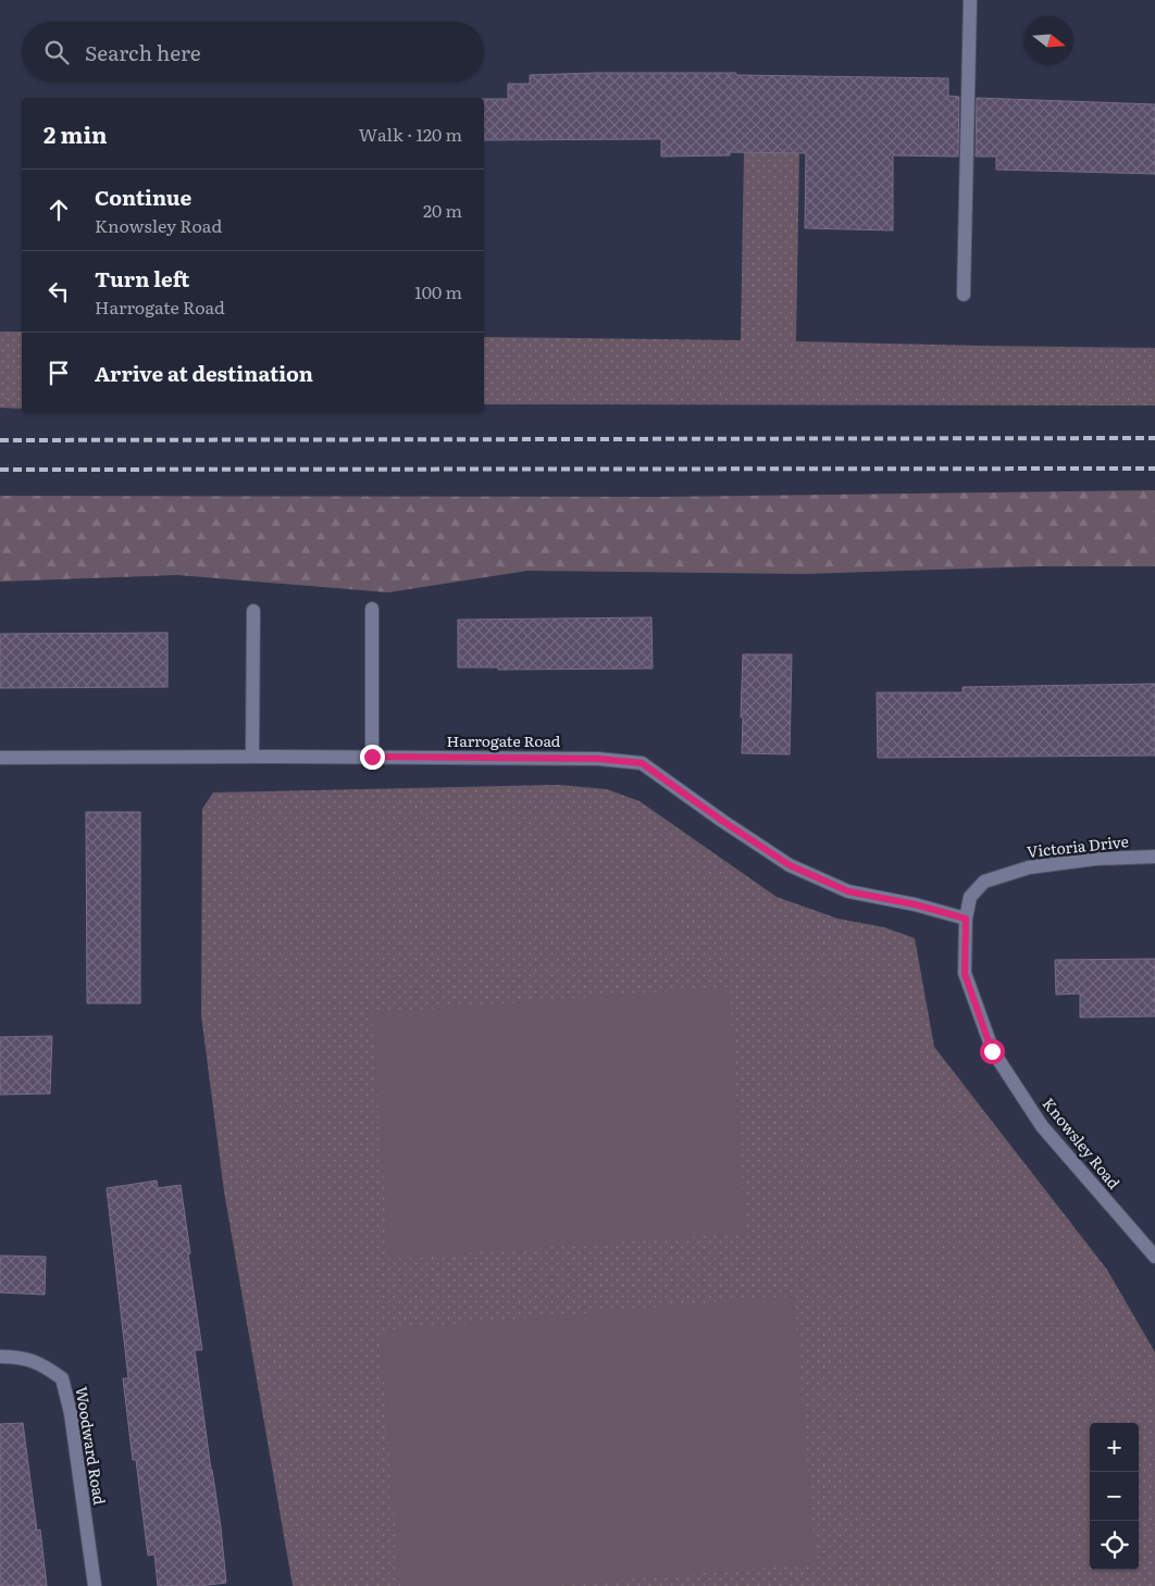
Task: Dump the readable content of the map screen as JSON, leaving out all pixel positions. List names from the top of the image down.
{
  "streets": {
    "street": [
      "Harrogate Road",
      "Victoria Drive",
      "Knowsley Road",
      "Woodward Road"
    ]
  },
  "crossings": [
    ["Harrogate Road", "Victoria Drive"],
    ["Harrogate Road", "Knowsley Road"],
    ["Victoria Drive", "Knowsley Road"]
  ],
  "north": "right",
  "page": {
    "search": "Search here",
    "heading": ["2 min", "Walk · 120 m"],
    "list": [
      ["Continue", "Knowsley Road", "20 m"],
      ["Turn left", "Harrogate Road", "100 m"],
      "Arrive at destination"
    ],
    "map_buttons": ["+", "−"]
  }
}
